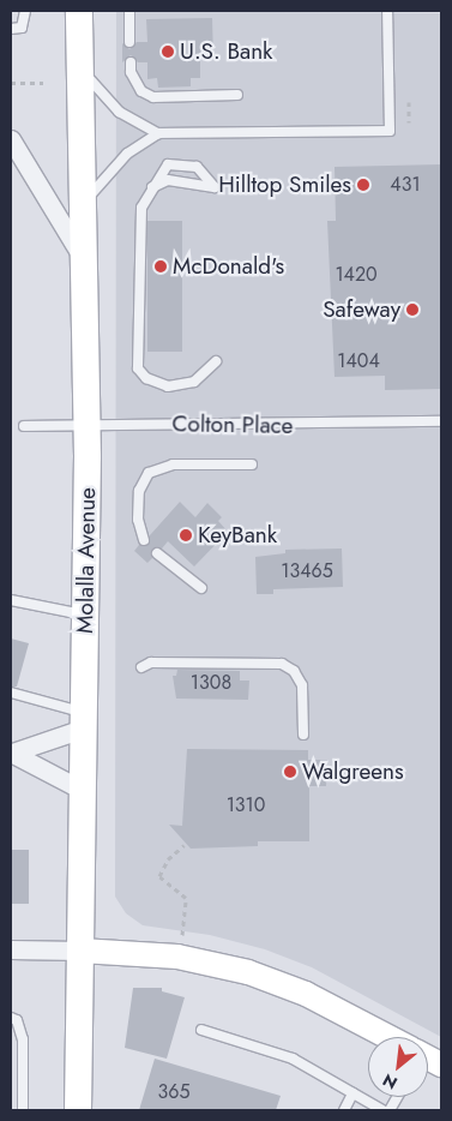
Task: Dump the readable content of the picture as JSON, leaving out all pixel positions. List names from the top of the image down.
{
  "streets": {
    "main road": ["Molalla Avenue"],
    "lane": ["Colton Place"]
  },
  "crossings": [
    ["Colton Place", "Molalla Avenue"]
  ],
  "places": [
    "U.S. Bank",
    "Hilltop Smiles",
    "McDonald's",
    "Safeway",
    "KeyBank",
    "Walgreens"
  ],
  "house_numbers": [
    "431",
    "1420",
    "1404",
    "13465",
    "1308",
    "1310",
    "365"
  ],
  "north": "bottom left"
}
